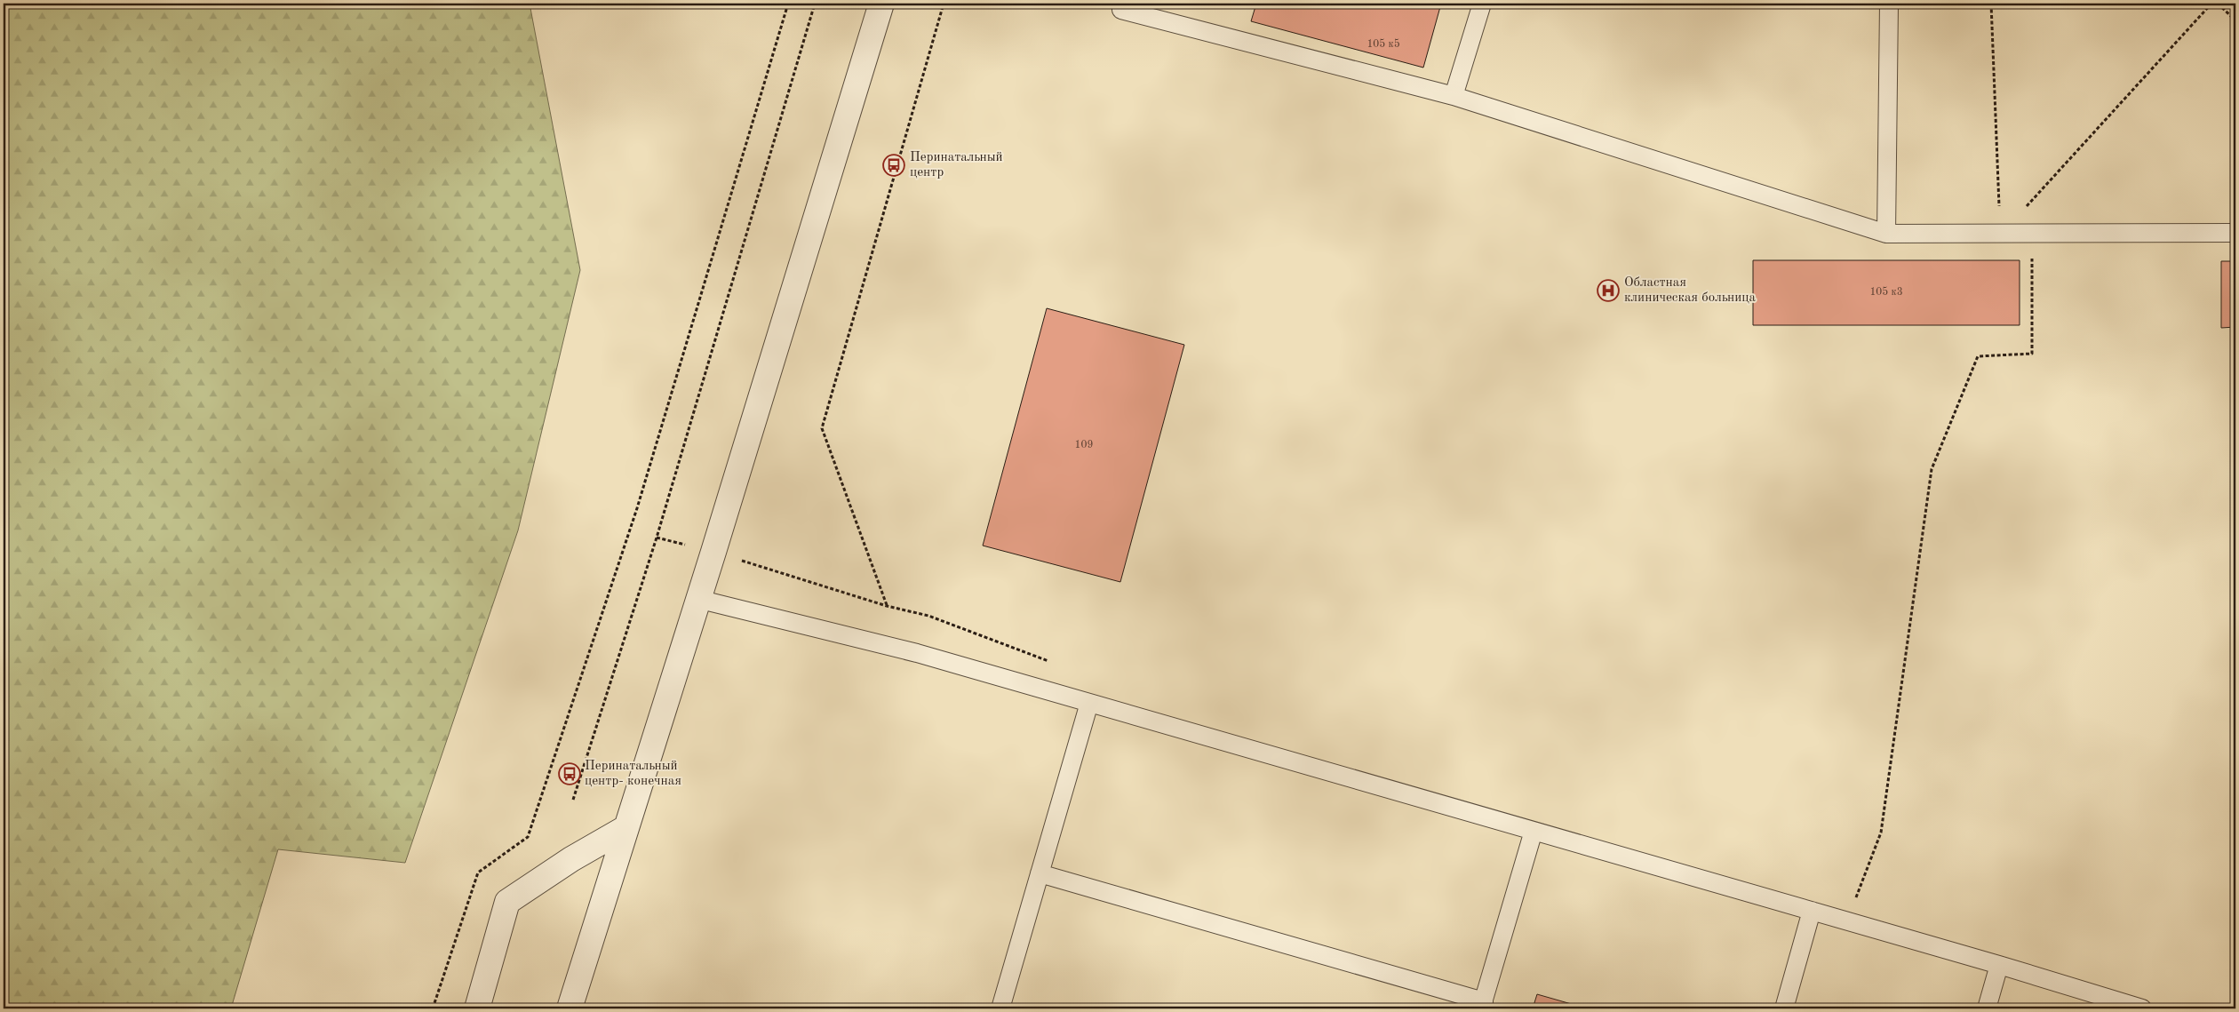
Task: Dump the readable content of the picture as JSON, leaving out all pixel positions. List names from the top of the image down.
{
  "places": {
    "bus stop": ["Перинатальный центр", "Перинатальный центр- конечная"],
    "hospital": ["Областная клиническая больница"]
  },
  "house_numbers": ["105 к5", "105 к3", "109"]
}
